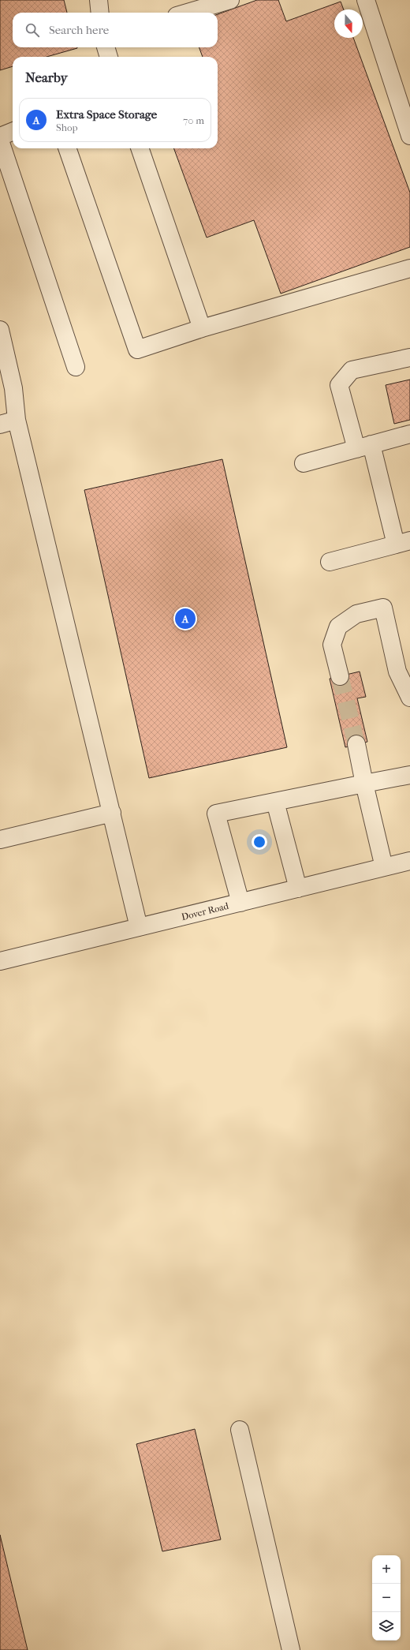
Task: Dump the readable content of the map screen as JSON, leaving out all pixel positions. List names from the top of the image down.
{
  "streets": {
    "street": ["Dover Road"]
  },
  "north": "bottom",
  "page": {
    "search": "Search here",
    "heading": "Nearby",
    "list": [
      {
        "mark": "A",
        "name": "Extra Space Storage",
        "note": "Shop",
        "value": "70 m"
      }
    ],
    "pins": "A",
    "map_buttons": ["+", "−"]
  }
}
